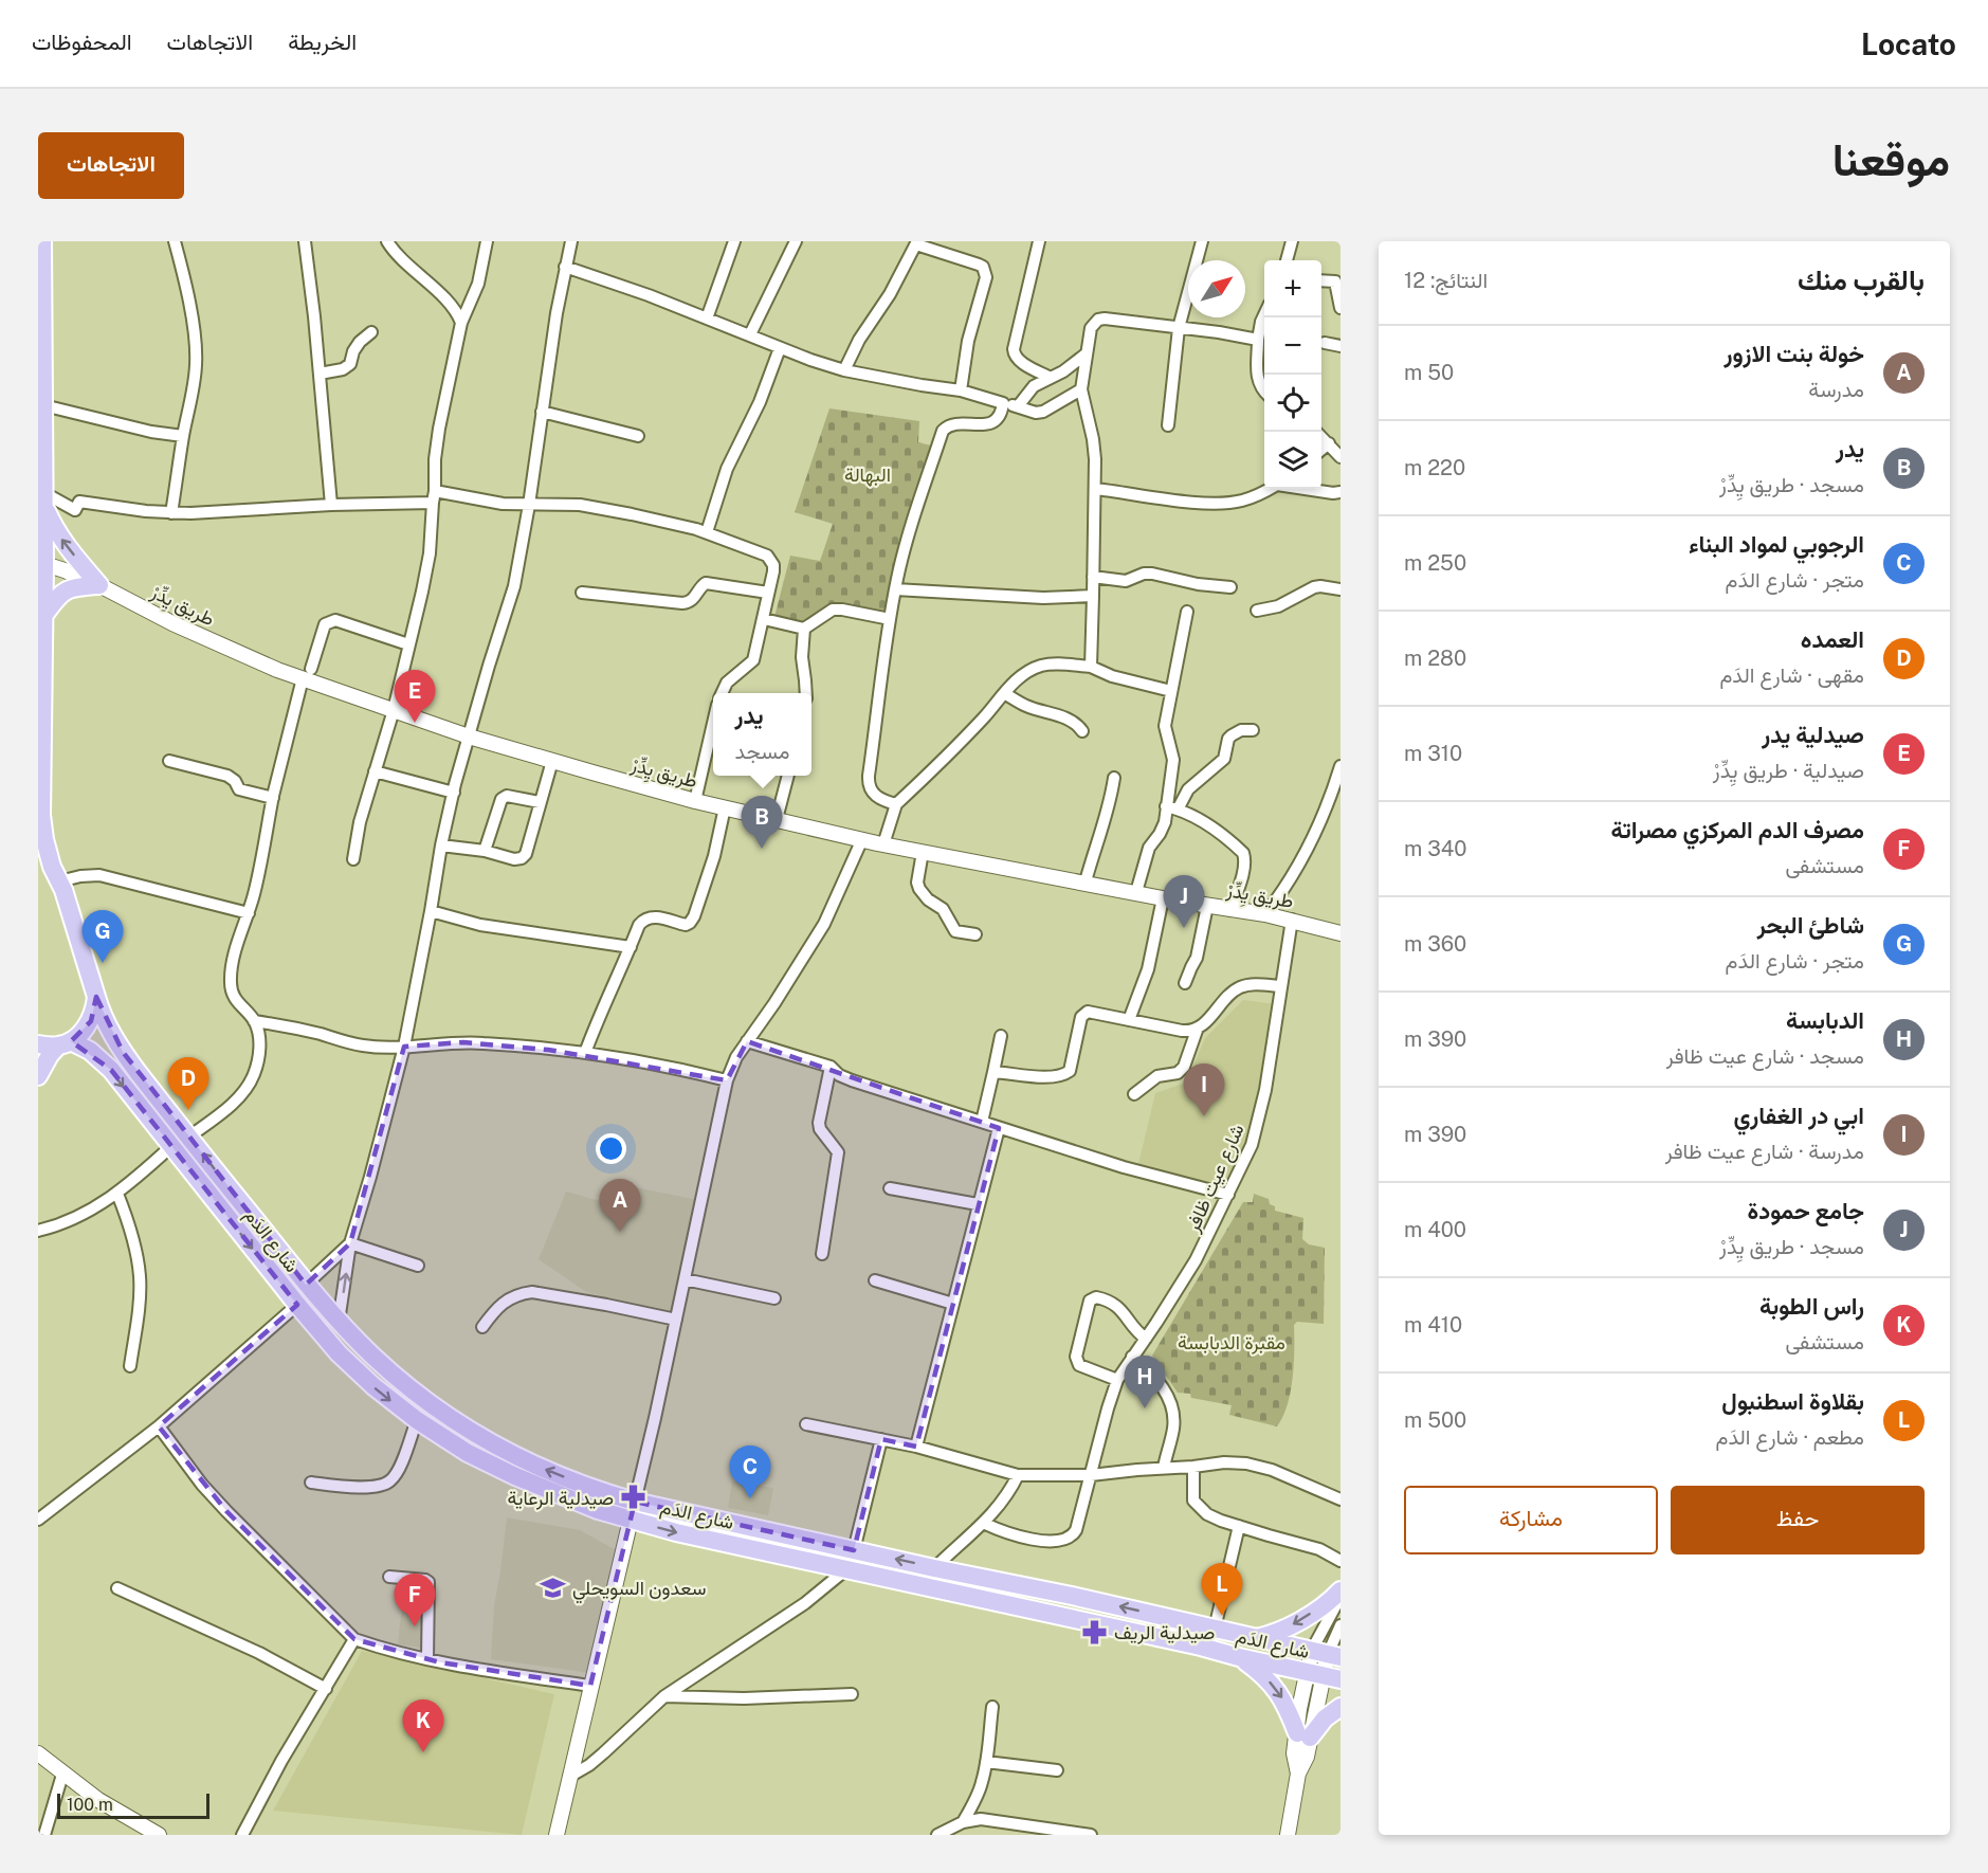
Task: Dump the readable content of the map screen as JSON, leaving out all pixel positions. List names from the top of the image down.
{
  "streets": {
    "main road": ["شارع الدَم"],
    "street": ["طريق يِدِّرْ", "شارع عيت ظافر"]
  },
  "crossings": [
    ["طريق يِدِّرْ", "شارع عيت ظافر"],
    ["طريق يِدِّرْ", "شارع الدَم"]
  ],
  "parks": ["البهالة", "مقبرة الدبابسة"],
  "places": {
    "pharmacy": ["صيدلية الرعاية", "صيدلية الريف"],
    "school or university": ["سعدون السويحلي"]
  },
  "scale_bar": "100 m",
  "north": "top right",
  "page": {
    "header": "Locato",
    "nav": ["الخريطة", "الاتجاهات", "المحفوظات"],
    "title": "موقعنا",
    "buttons": [
      "الاتجاهات",
      ["حفظ", "مشاركة"]
    ],
    "heading": ["بالقرب منك", "النتائج: 12"],
    "map_buttons": ["+", "−"],
    "list": [
      {
        "mark": "A",
        "name": "خولة بنت الازور",
        "note": "مدرسة",
        "value": "50 m"
      },
      {
        "mark": "B",
        "name": "يدر",
        "note": "مسجد · طريق يِدِّرْ",
        "value": "220 m"
      },
      {
        "mark": "C",
        "name": "الرجوبي لمواد البناء",
        "note": "متجر · شارع الدَم",
        "value": "250 m"
      },
      {
        "mark": "D",
        "name": "العمده",
        "note": "مقهى · شارع الدَم",
        "value": "280 m"
      },
      {
        "mark": "E",
        "name": "صيدلية يدر",
        "note": "صيدلية · طريق يِدِّرْ",
        "value": "310 m"
      },
      {
        "mark": "F",
        "name": "مصرف الدم المركزي مصراتة",
        "note": "مستشفى",
        "value": "340 m"
      },
      {
        "mark": "G",
        "name": "شاطئ البحر",
        "note": "متجر · شارع الدَم",
        "value": "360 m"
      },
      {
        "mark": "H",
        "name": "الدبابسة",
        "note": "مسجد · شارع عيت ظافر",
        "value": "390 m"
      },
      {
        "mark": "I",
        "name": "ابي در الغفاري",
        "note": "مدرسة · شارع عيت ظافر",
        "value": "390 m"
      },
      {
        "mark": "J",
        "name": "جامع حمودة",
        "note": "مسجد · طريق يِدِّرْ",
        "value": "400 m"
      },
      {
        "mark": "K",
        "name": "راس الطوبة",
        "note": "مستشفى",
        "value": "410 m"
      },
      {
        "mark": "L",
        "name": "بقلاوة اسطنبول",
        "note": "مطعم · شارع الدَم",
        "value": "500 m"
      }
    ],
    "pins": [
      "E",
      "B",
      "J",
      "G",
      "D",
      "I",
      "A",
      "H",
      "C",
      "L",
      "F",
      "K"
    ],
    "popup": ["يدر", "مسجد"],
    "scale": "100 m"
  }
}
